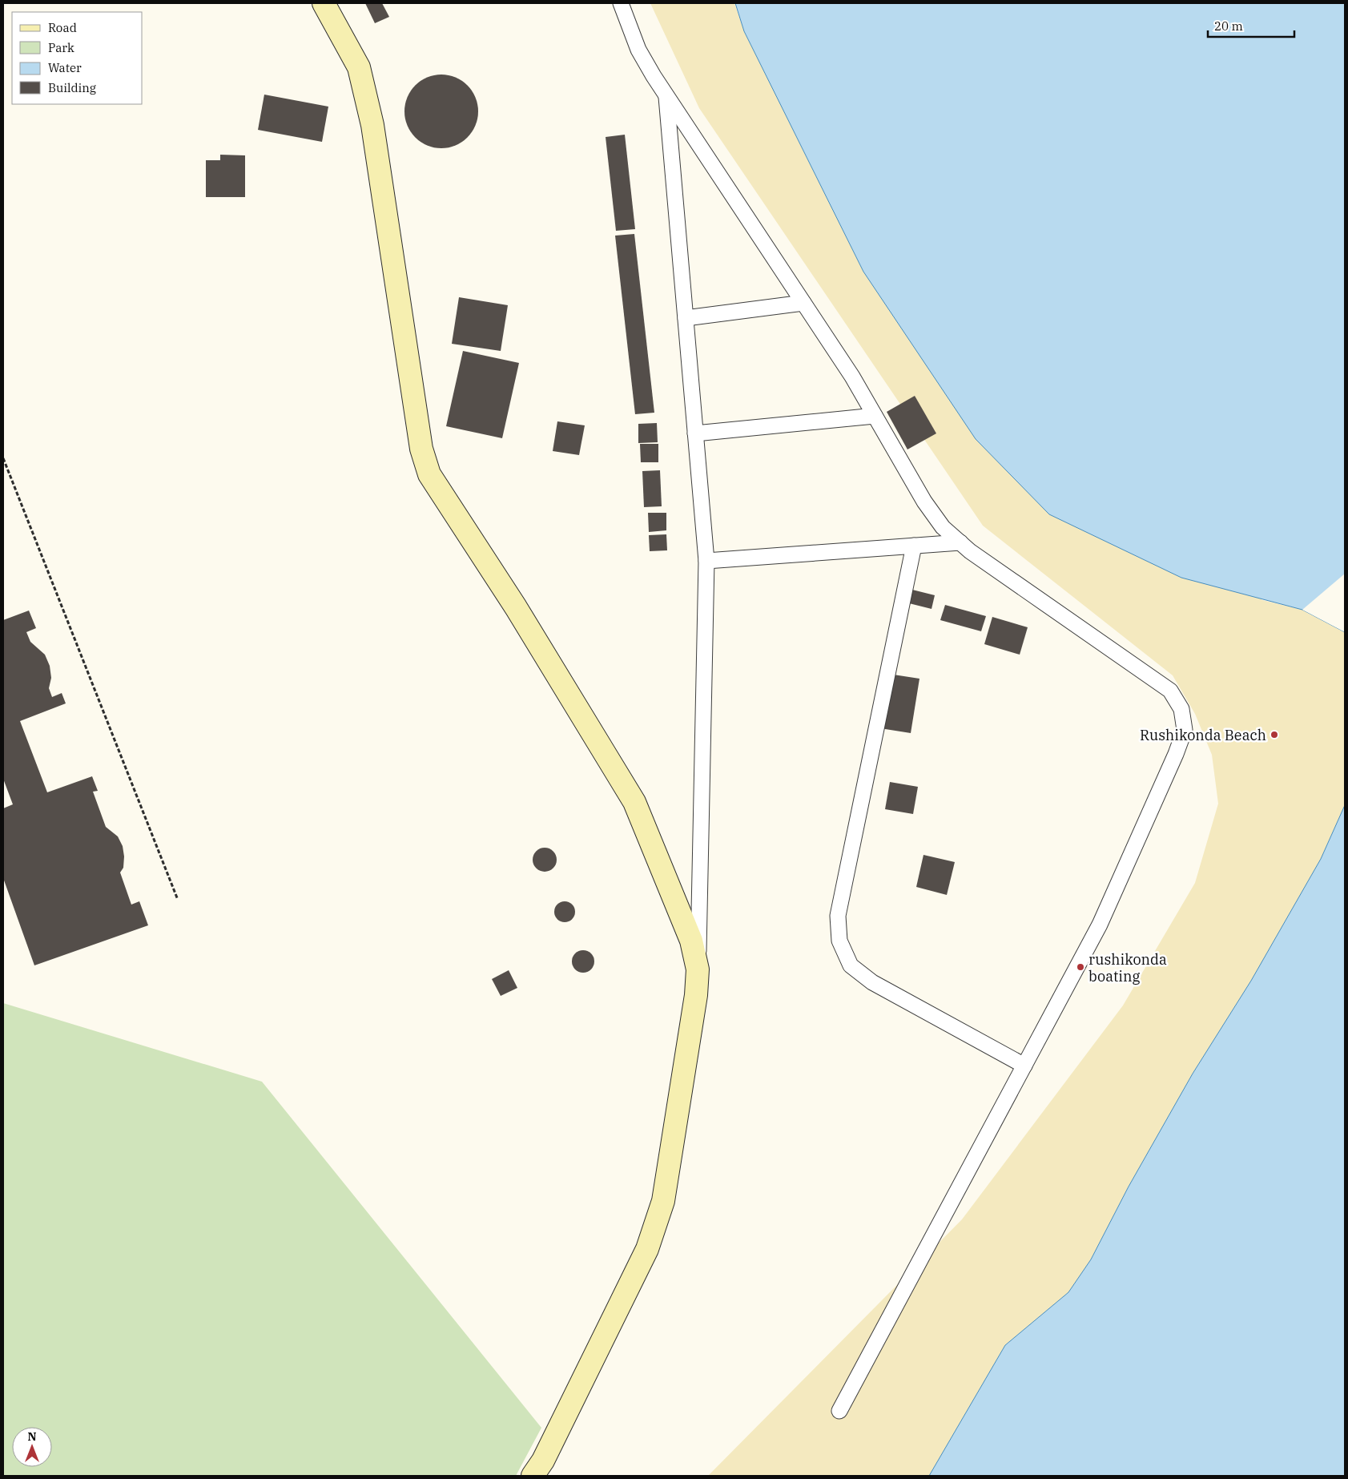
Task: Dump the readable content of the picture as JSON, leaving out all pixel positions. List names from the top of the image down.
{
  "places": ["Rushikonda Beach", "rushikonda boating"],
  "legend": [
    "Road",
    "Park",
    "Water",
    "Building"
  ],
  "scale_bar": "20 m",
  "north": "top"
}
